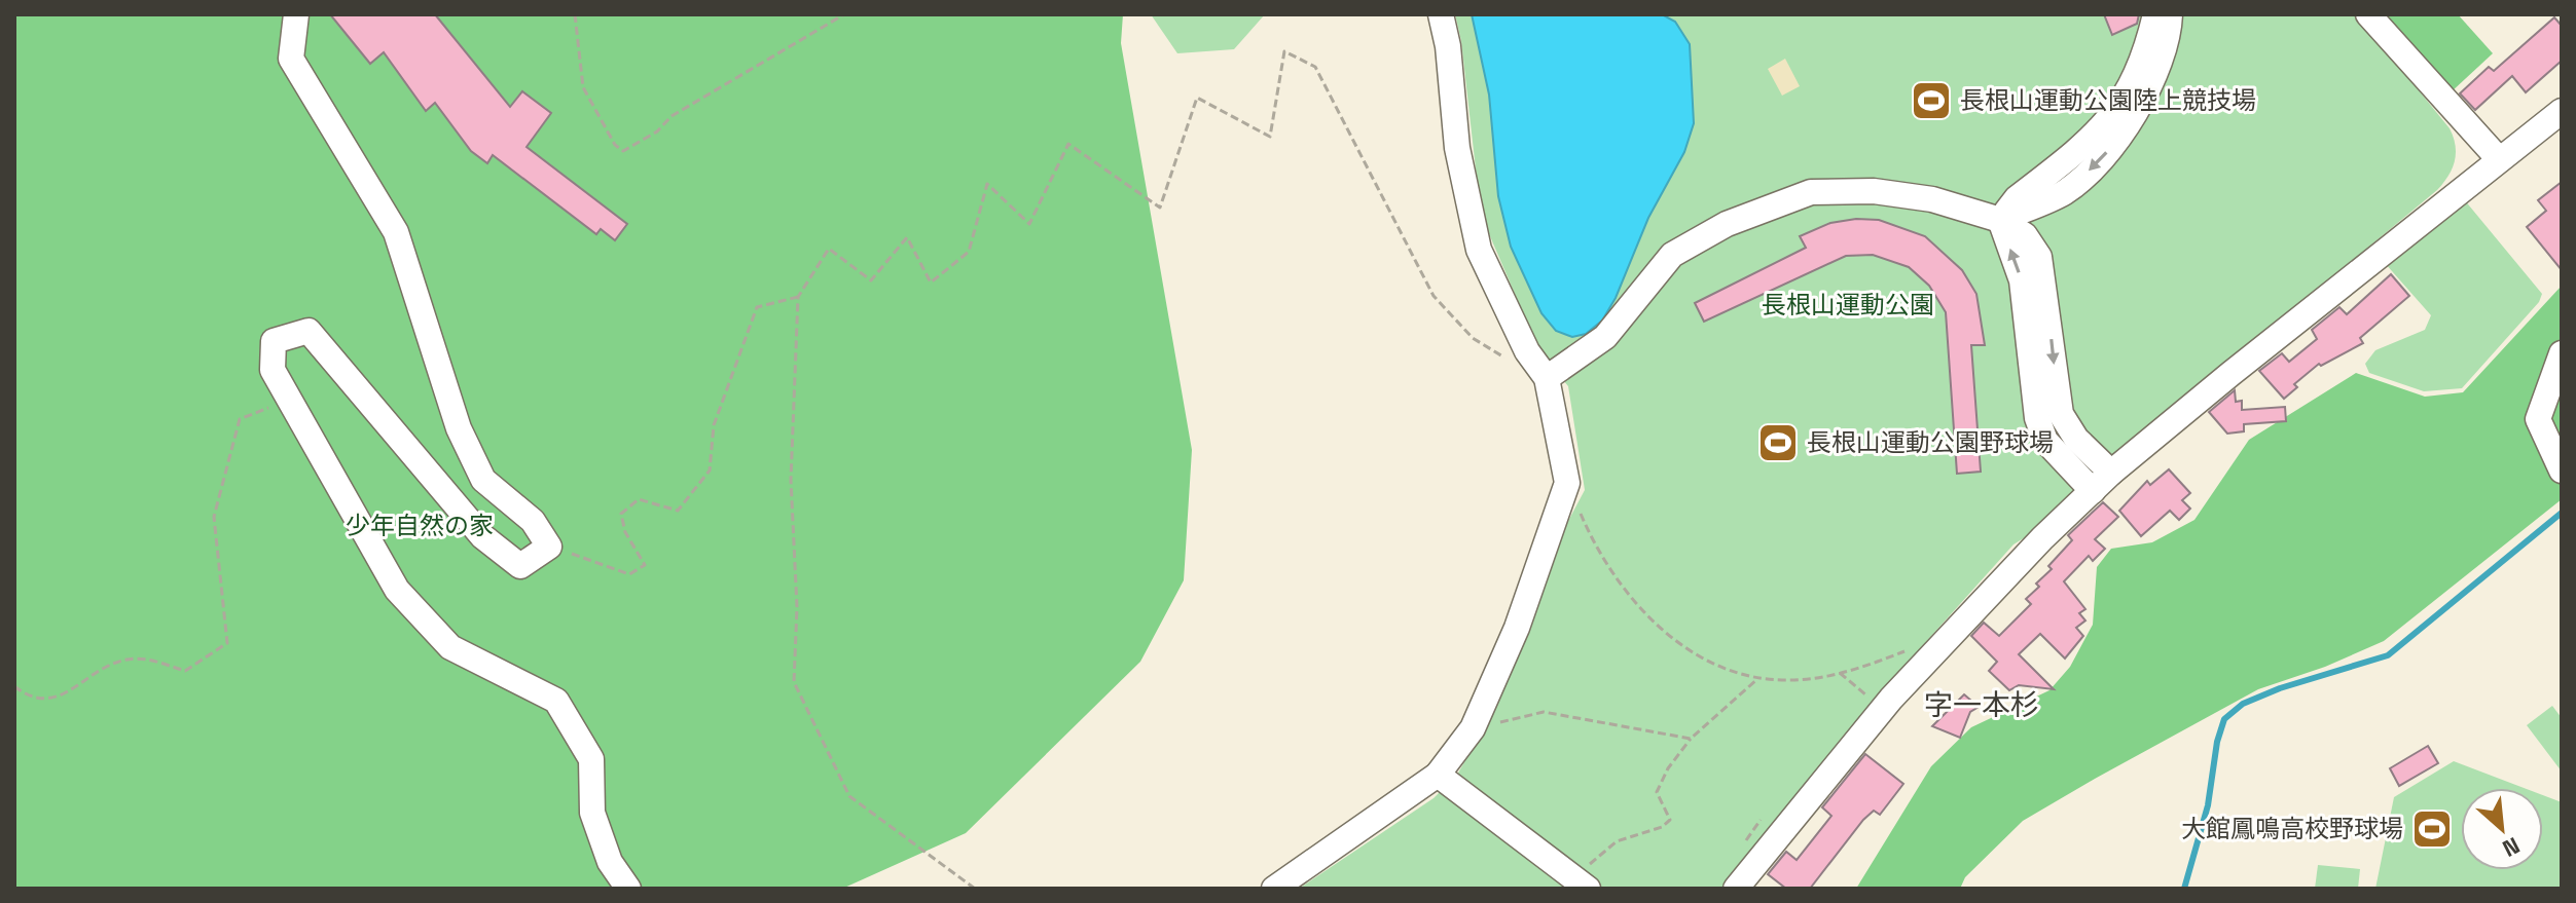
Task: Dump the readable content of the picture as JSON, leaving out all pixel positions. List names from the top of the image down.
{
  "districts": ["字一本杉"],
  "parks": ["長根山運動公園", "少年自然の家"],
  "places": {
    "sports": ["長根山運動公園陸上競技場", "長根山運動公園野球場", "大館鳳鳴高校野球場"]
  },
  "north": "bottom right"
}
